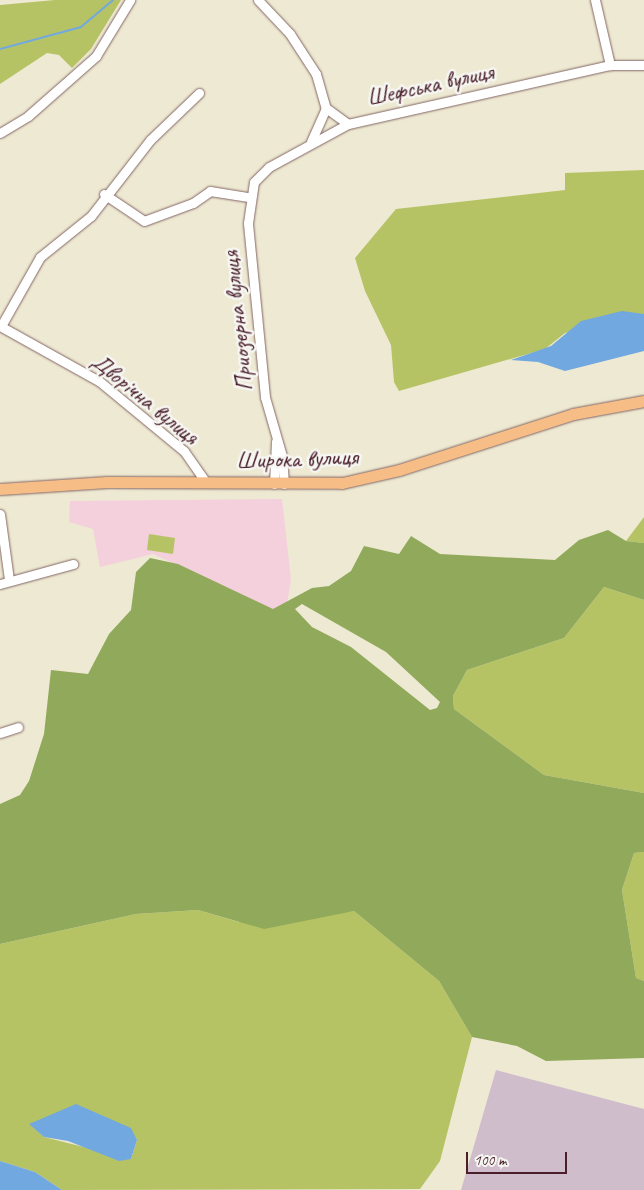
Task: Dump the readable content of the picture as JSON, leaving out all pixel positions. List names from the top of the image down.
{
  "streets": {
    "main road": ["Широка вулиця"],
    "street": ["Шефська вулиця", "Приозерна вулиця", "Дворічна вулиця"]
  },
  "crossings": [
    ["Шефська вулиця", "Приозерна вулиця"],
    ["Приозерна вулиця", "Широка вулиця"],
    ["Дворічна вулиця", "Широка вулиця"]
  ],
  "scale_bar": "100 m"
}
